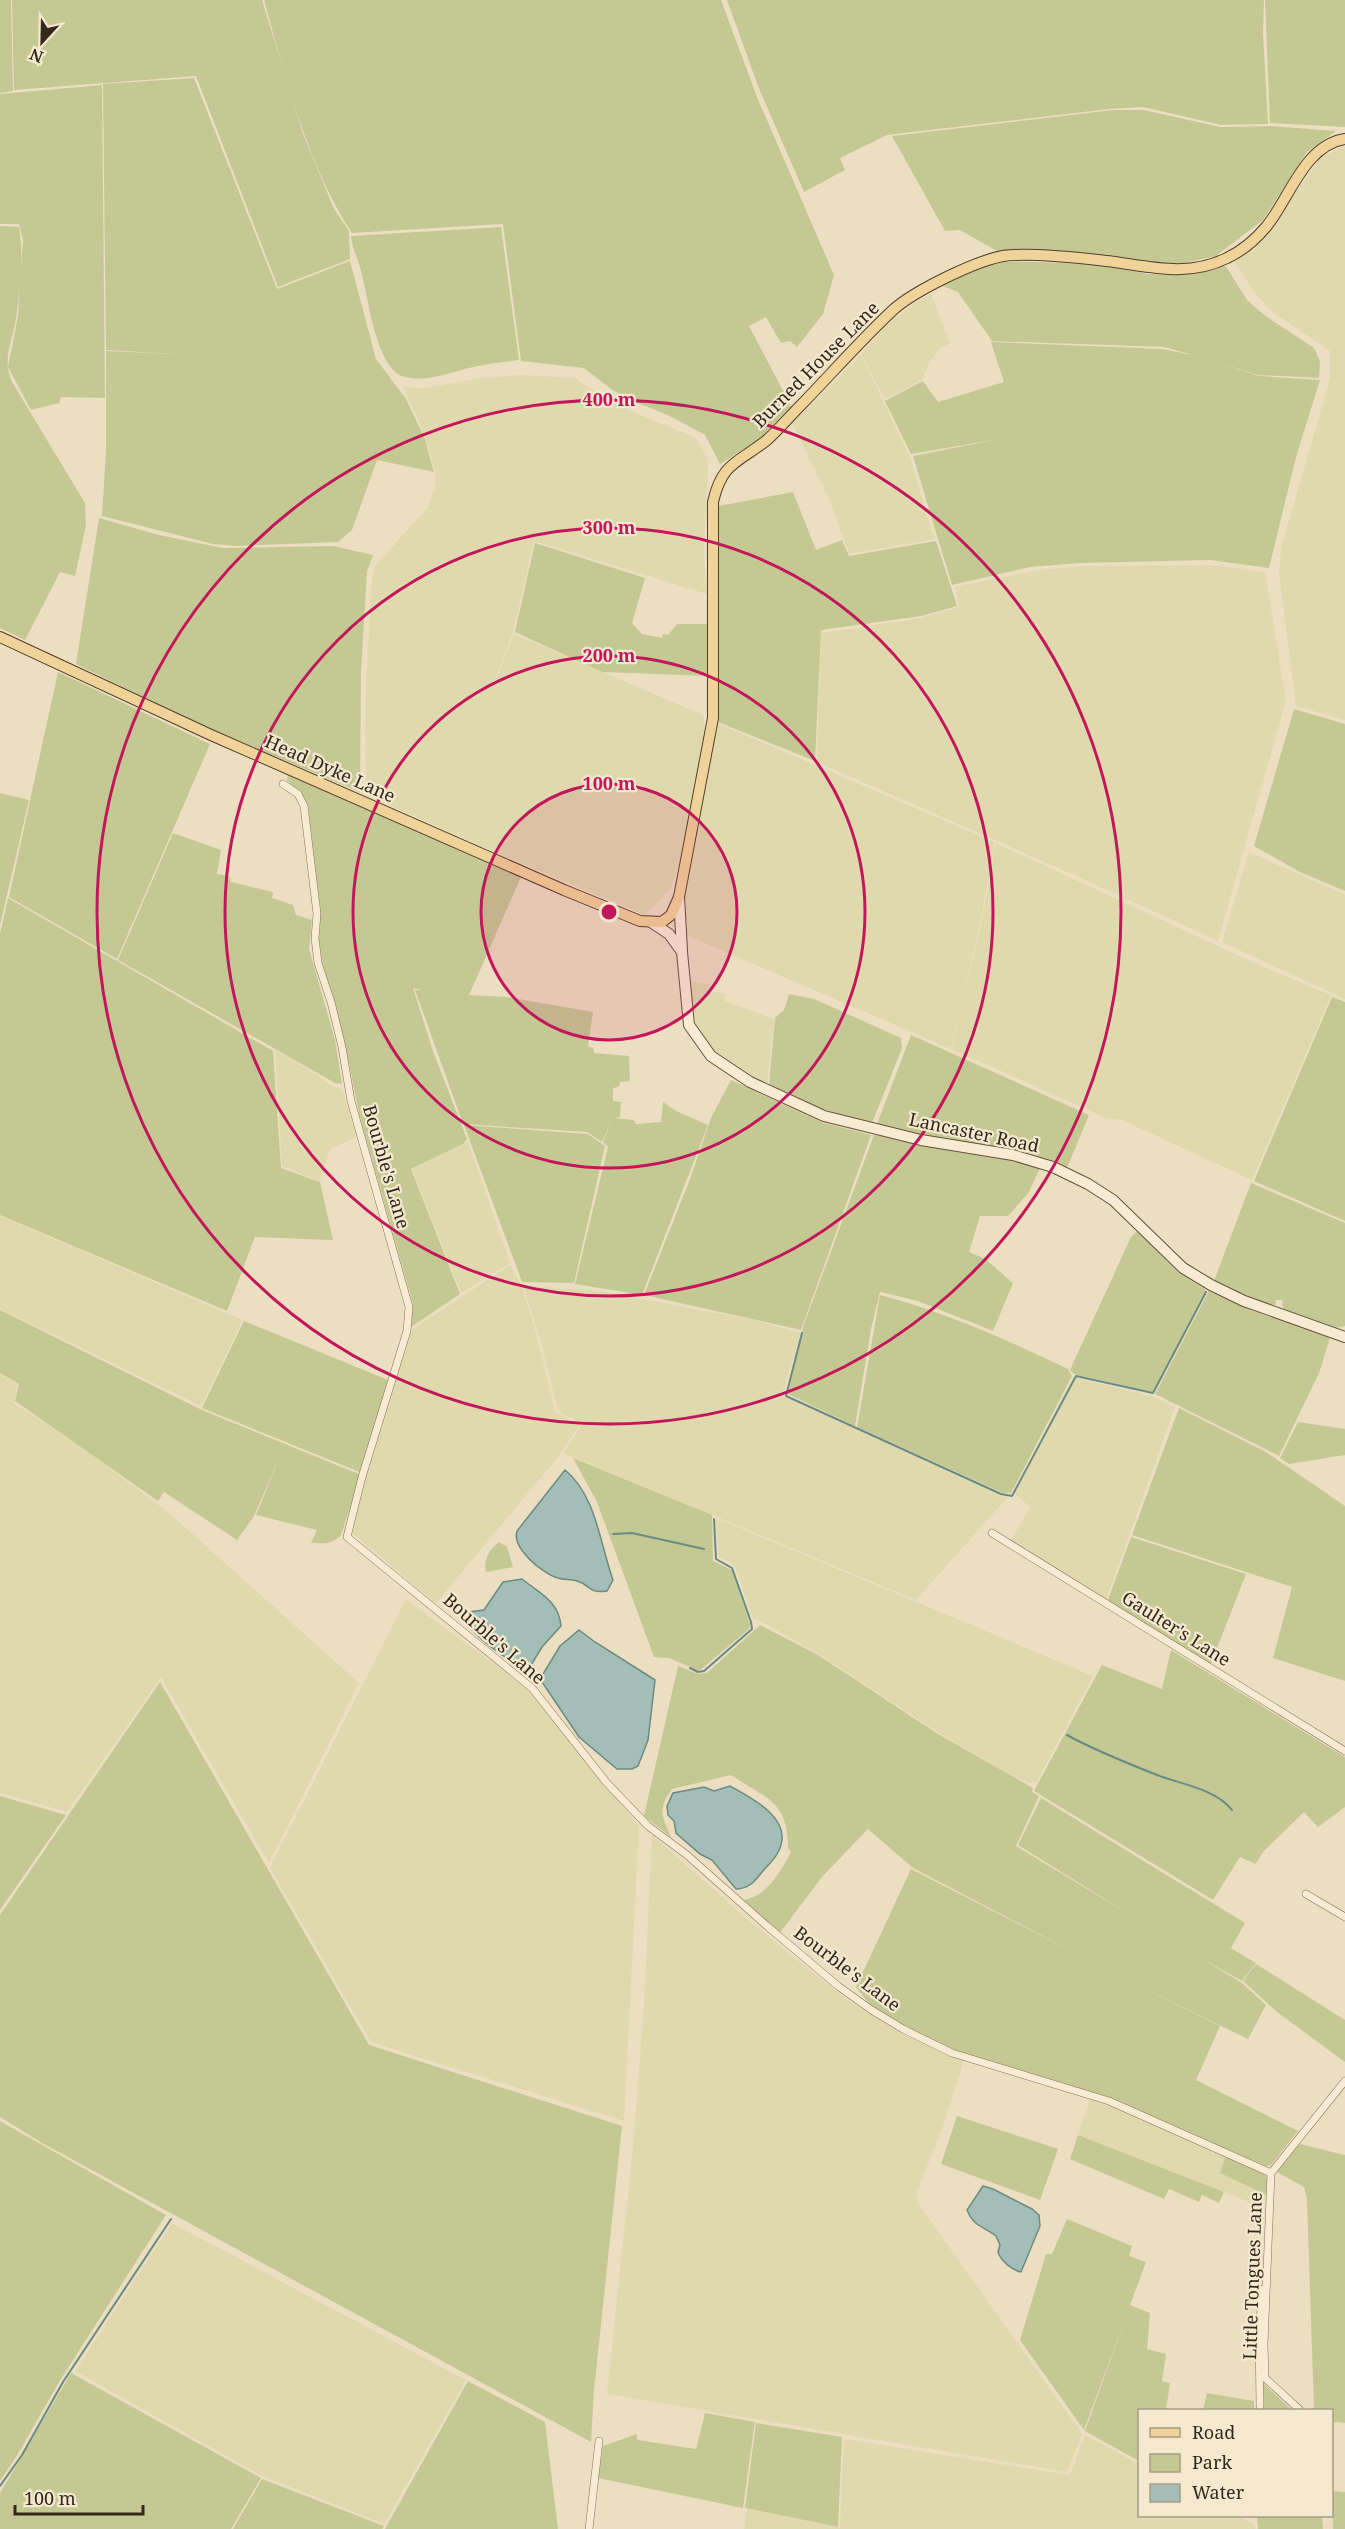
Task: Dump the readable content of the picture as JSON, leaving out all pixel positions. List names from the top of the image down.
{
  "streets": {
    "main road": ["Burned House Lane", "Head Dyke Lane", "Lancaster Road"],
    "street": ["Bourble's Lane", "Gaulter's Lane", "Little Tongues Lane"]
  },
  "crossings": [
    ["Burned House Lane", "Head Dyke Lane"],
    ["Burned House Lane", "Lancaster Road"],
    ["Bourble's Lane", "Little Tongues Lane"]
  ],
  "legend": ["Road", "Park", "Water"],
  "scale_bar": "100 m",
  "north": "bottom",
  "rings": [
    "400 m",
    "300 m",
    "200 m",
    "100 m"
  ]
}
